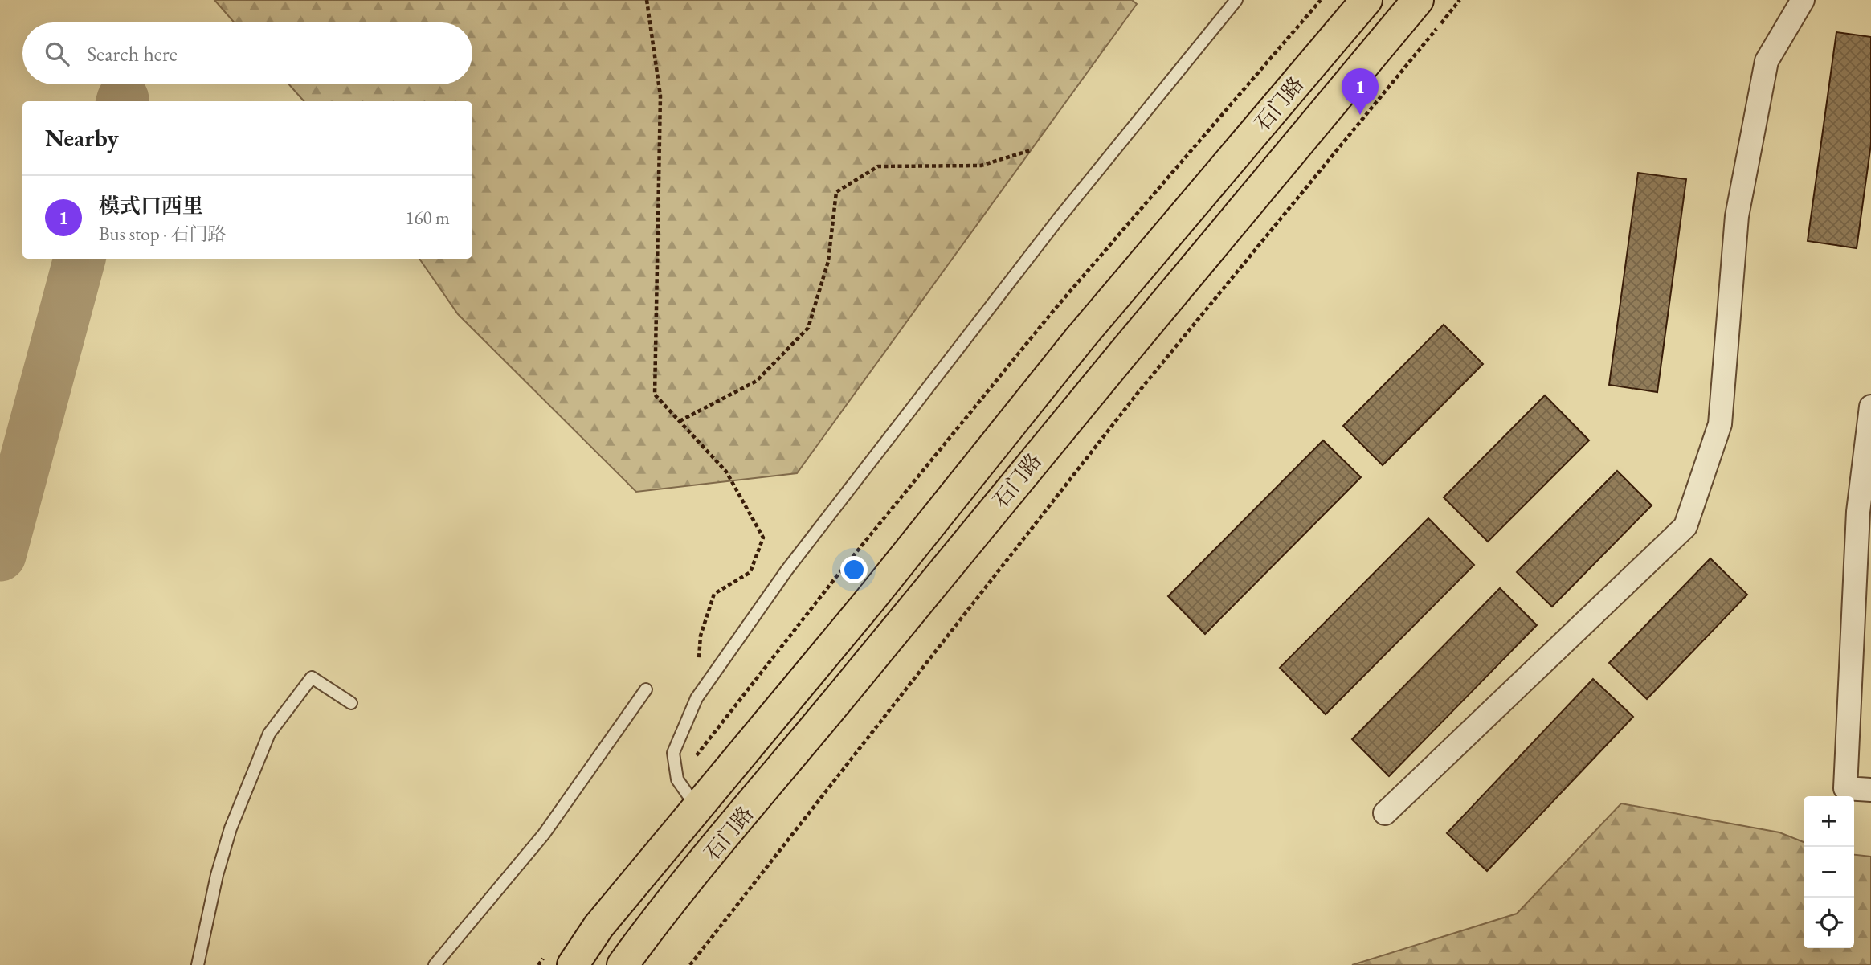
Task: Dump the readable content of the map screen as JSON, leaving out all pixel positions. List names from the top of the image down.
{
  "streets": {
    "highway": ["石门路"]
  },
  "page": {
    "search": "Search here",
    "pins": "1",
    "heading": "Nearby",
    "list": [
      {
        "mark": "1",
        "name": "模式口西里",
        "note": "Bus stop · 石门路",
        "value": "160 m"
      }
    ],
    "map_buttons": ["+", "−"]
  }
}
